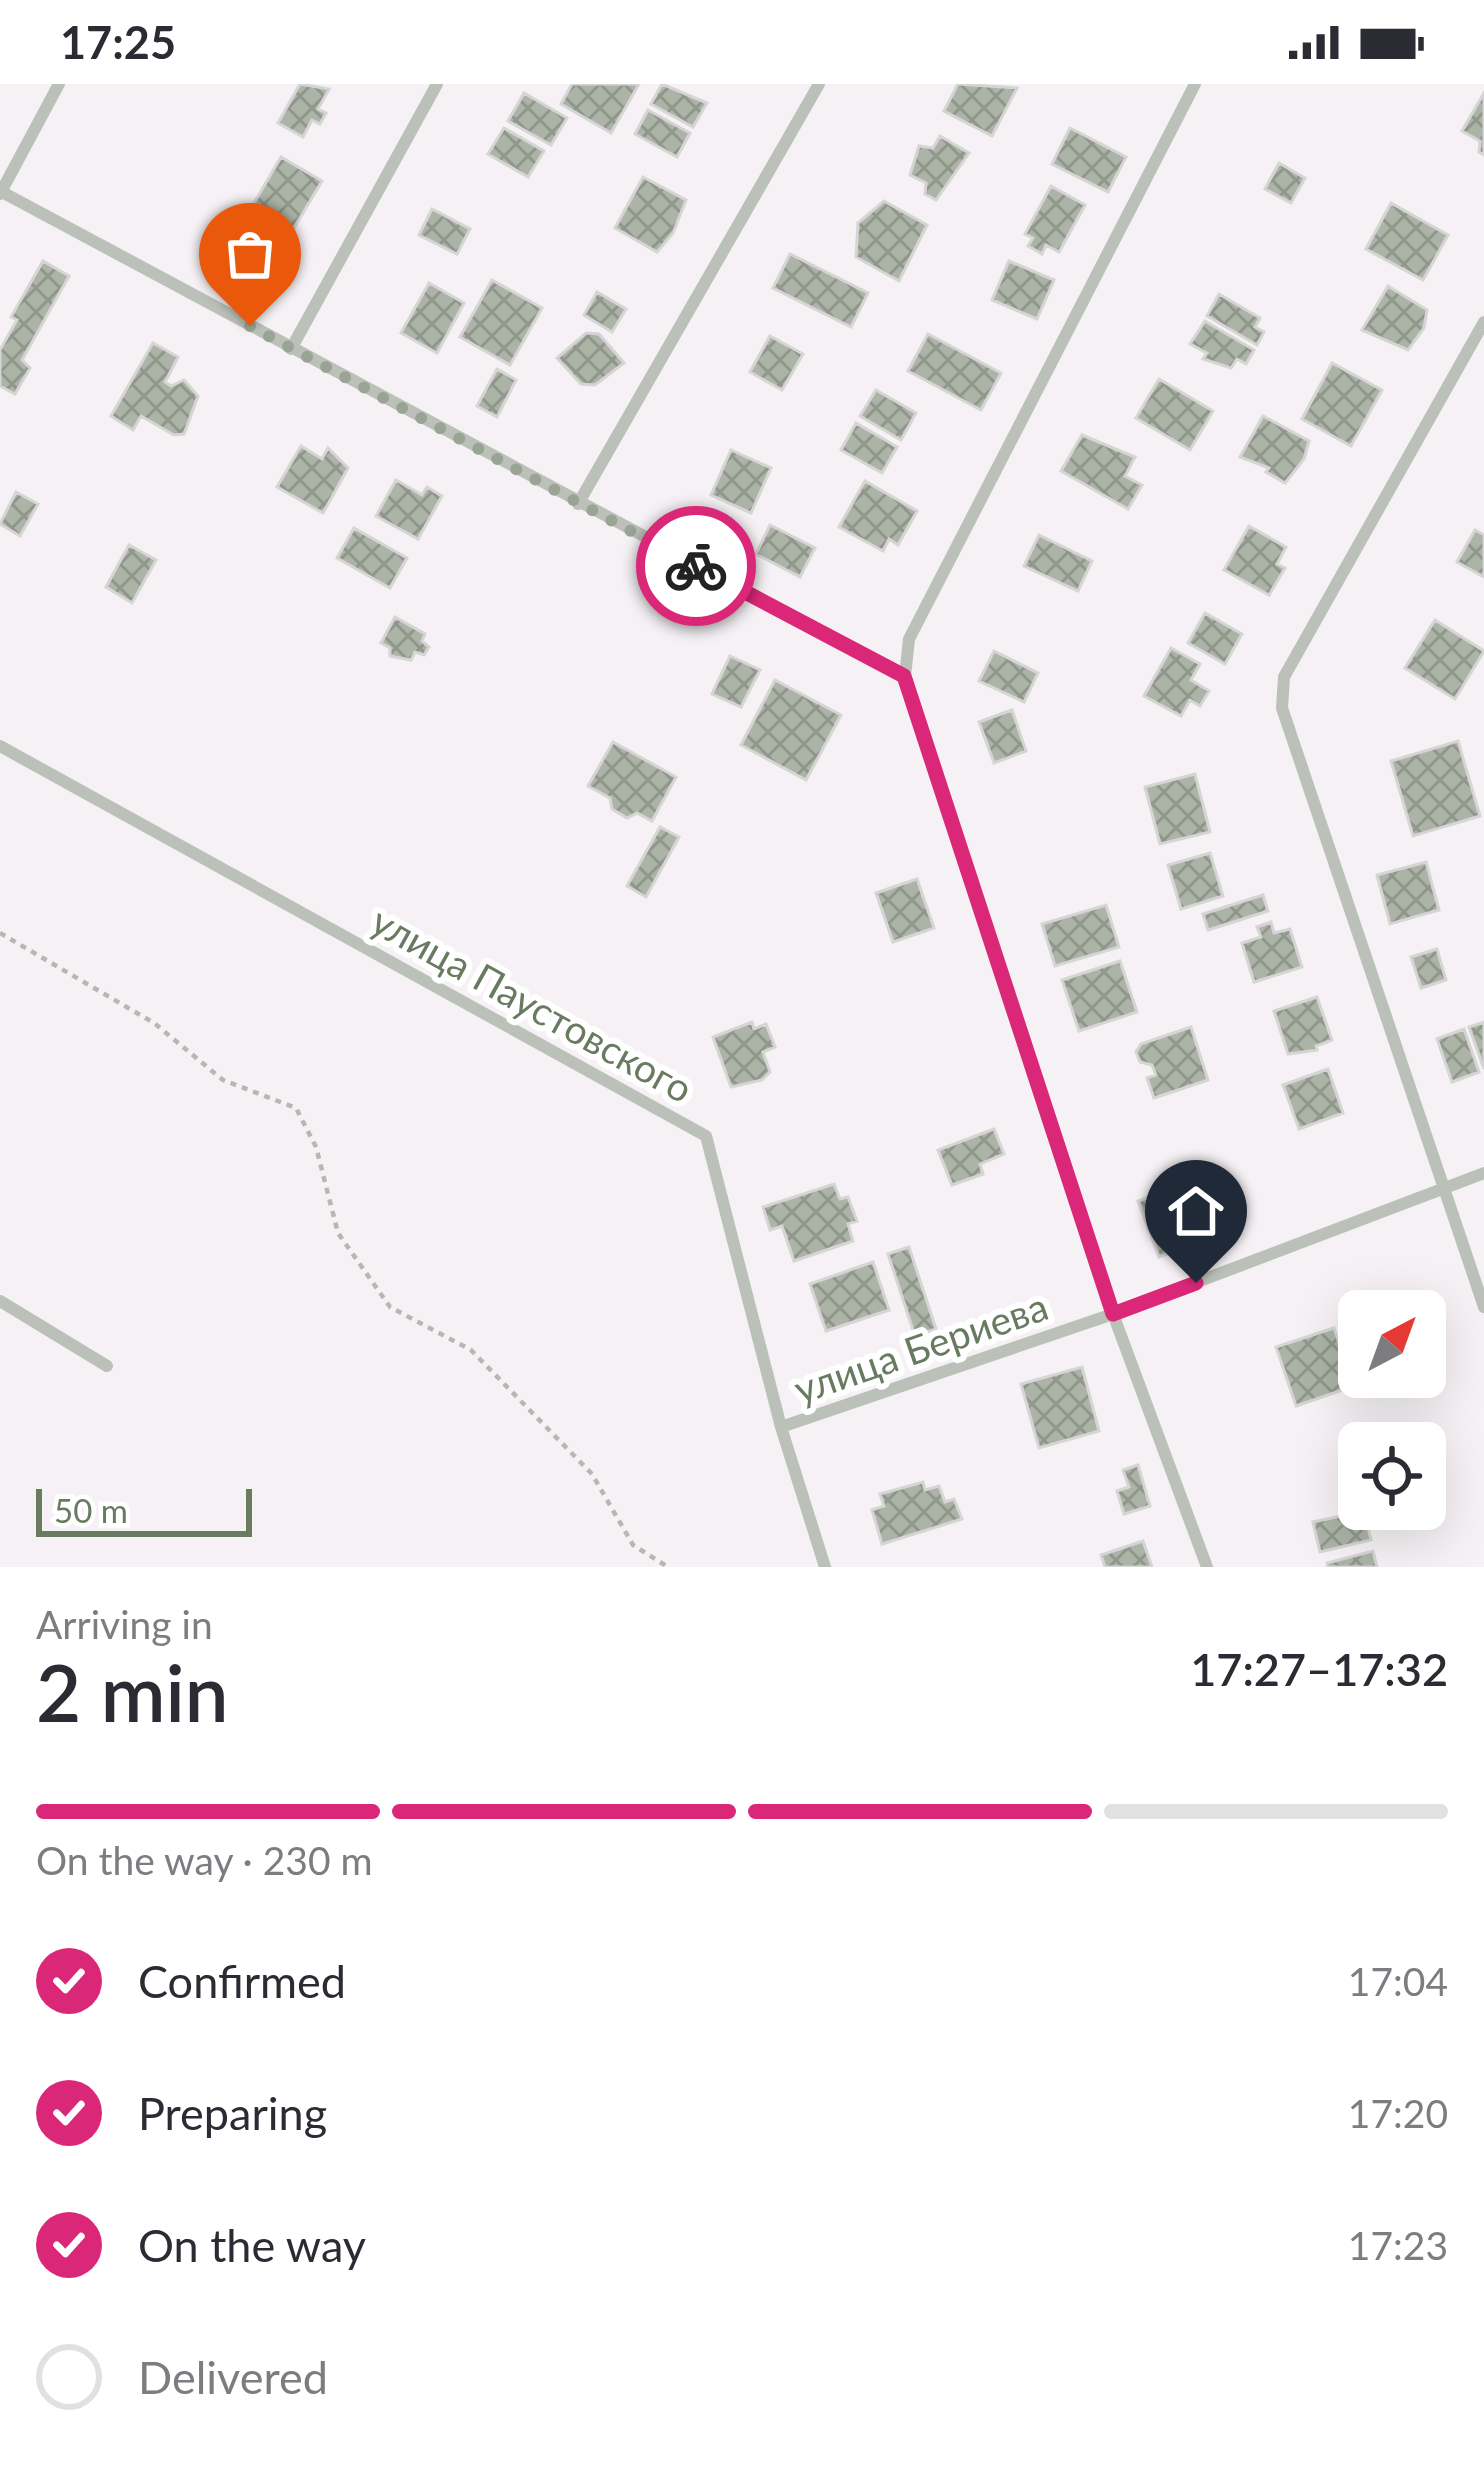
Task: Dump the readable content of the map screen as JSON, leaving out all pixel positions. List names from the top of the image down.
{
  "streets": {
    "street": ["улица Паустовского", "улица Бериева"]
  },
  "crossings": [
    ["улица Паустовского", "улица Бериева"]
  ],
  "scale_bar": "50 m",
  "north": "top right",
  "page": {
    "status": "17:25",
    "scale": "50 m",
    "heading": ["2 min", "Arriving in", "17:27–17:32"],
    "bar": "On the way · 230 m",
    "list": [
      ["Confirmed", "17:04"],
      ["Preparing", "17:20"],
      ["On the way", "17:23"],
      "Delivered"
    ]
  }
}
